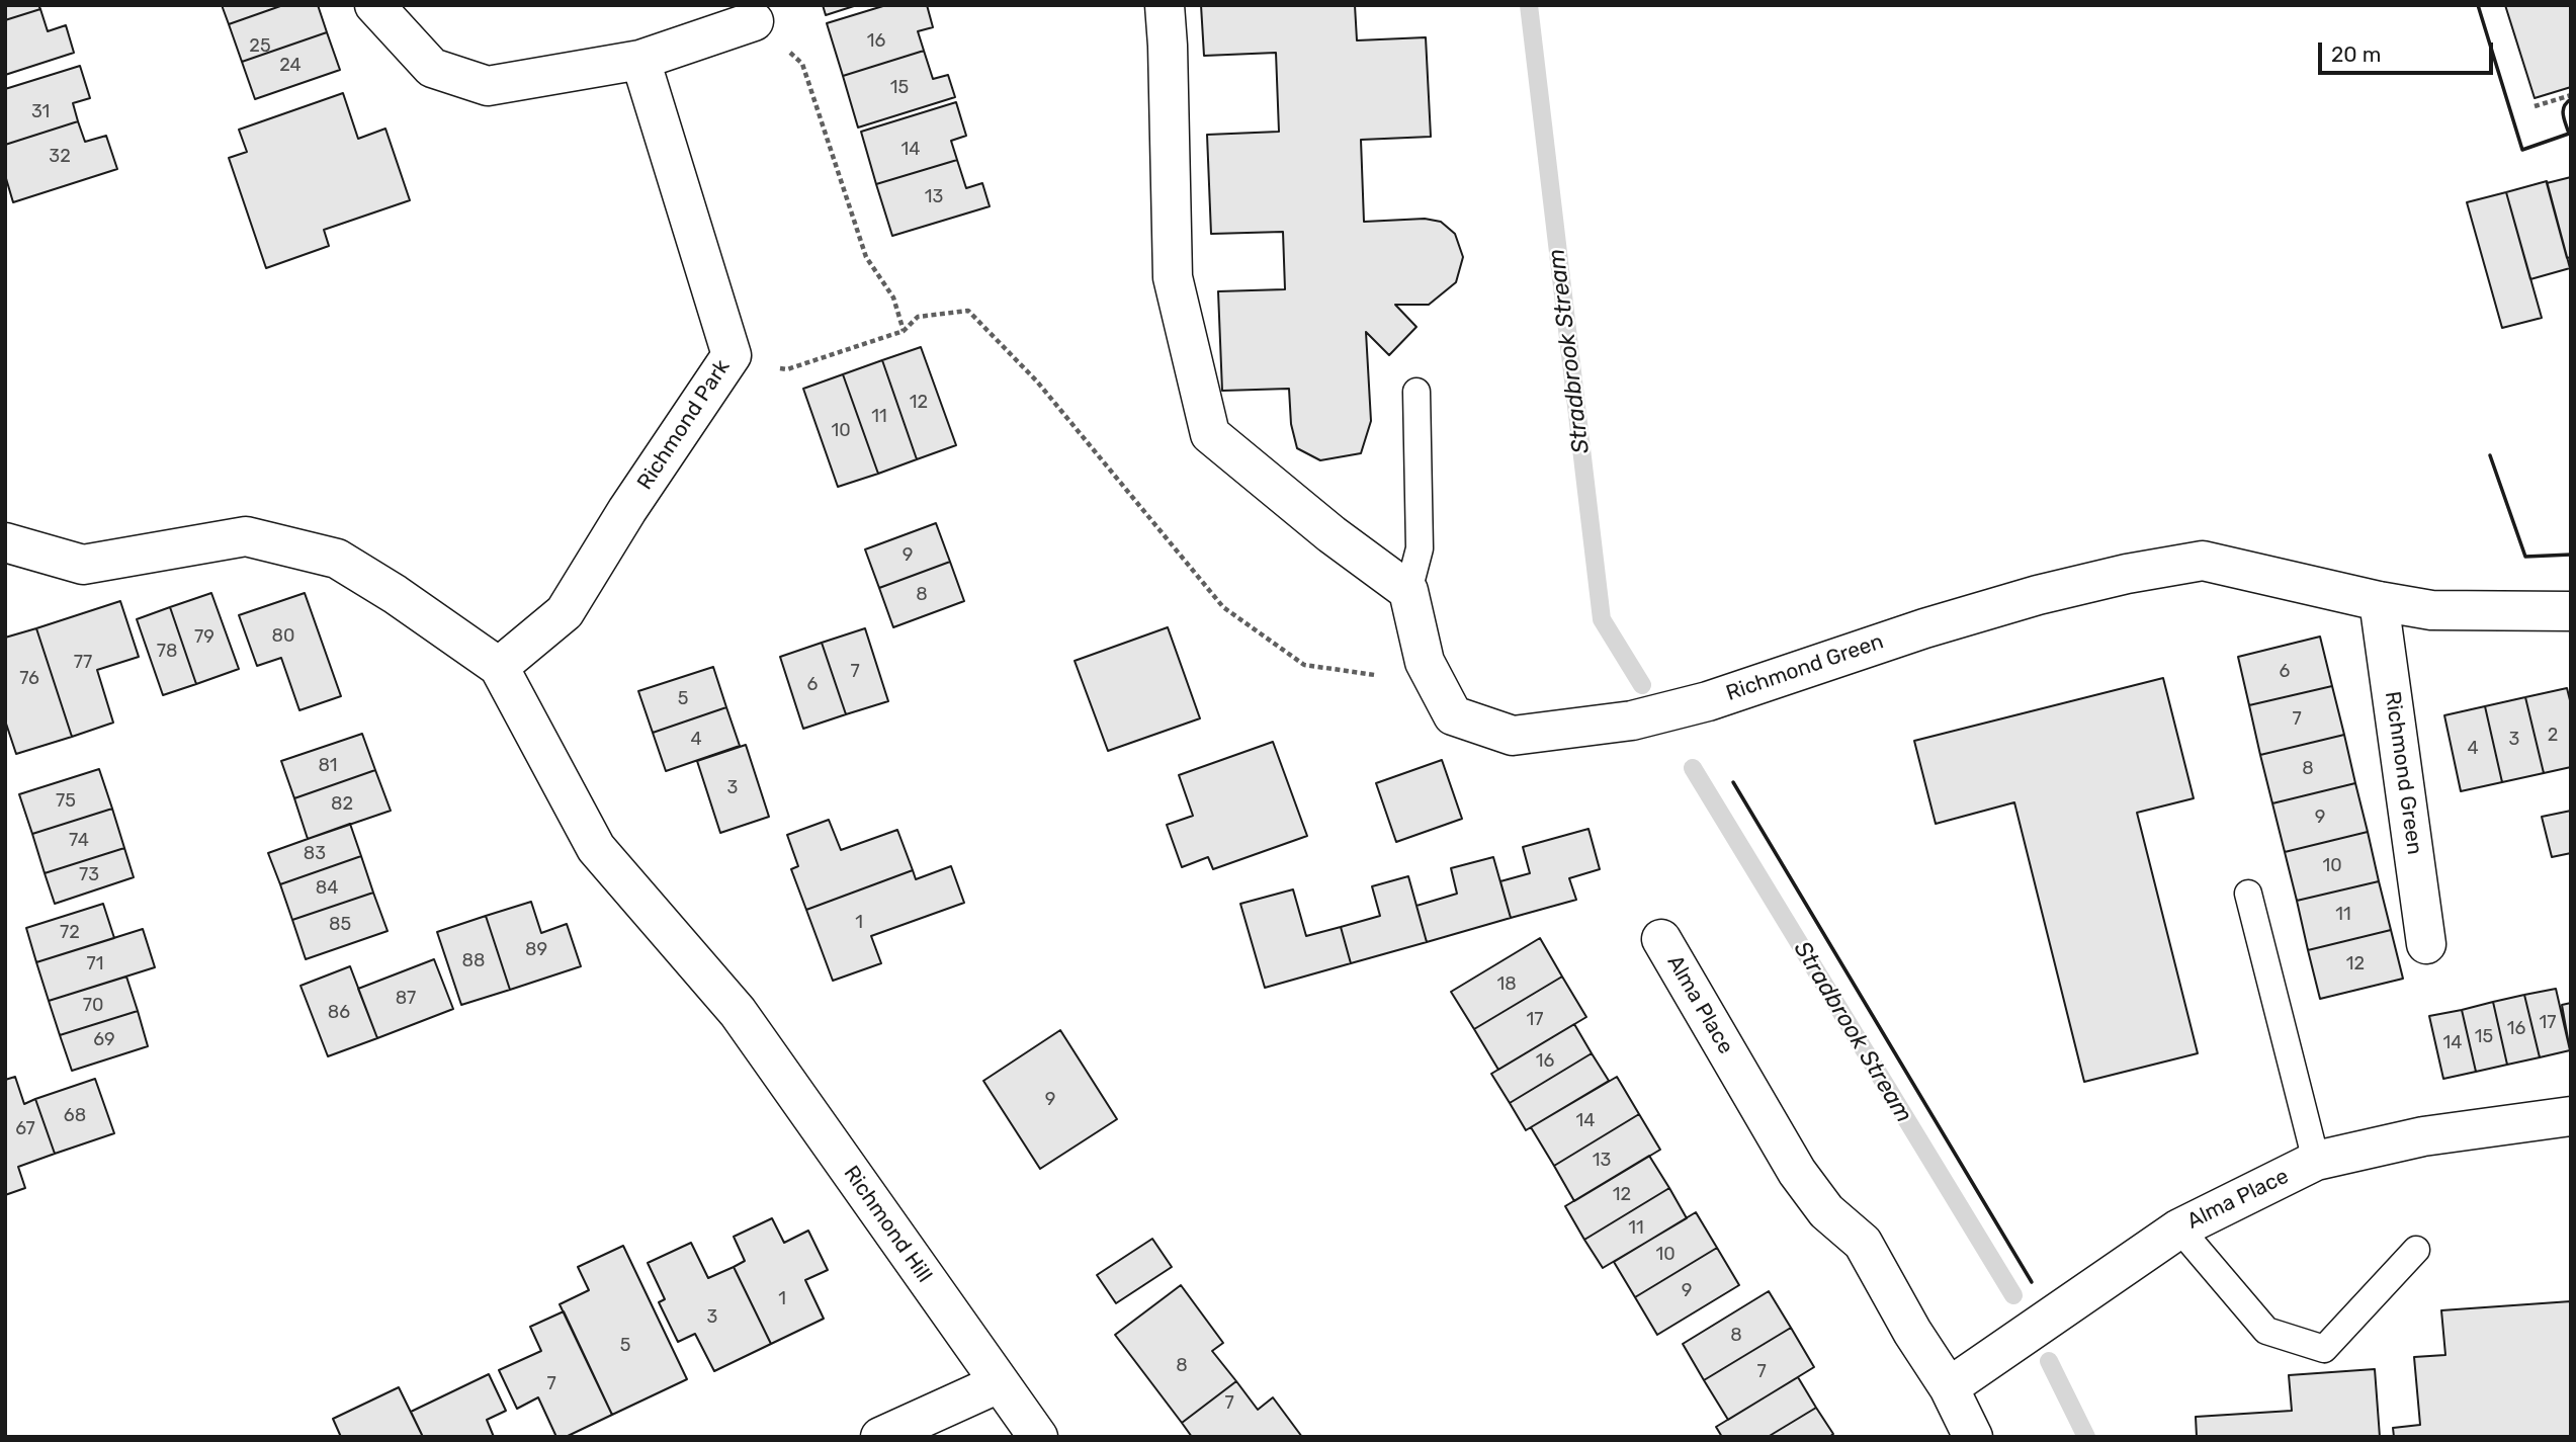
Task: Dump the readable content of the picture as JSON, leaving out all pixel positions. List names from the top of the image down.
{
  "streets": {
    "street": [
      "Richmond Park",
      "Richmond Green",
      "Alma Place",
      "Richmond Hill"
    ]
  },
  "crossings": [
    ["Richmond Park", "Richmond Hill"]
  ],
  "water": ["Stradbrook Stream"],
  "house_numbers": [
    "16",
    "25",
    "24",
    "15",
    "31",
    "14",
    "32",
    "13",
    "12",
    "11",
    "10",
    "9",
    "8",
    "80",
    "79",
    "78",
    "77",
    "7",
    "6",
    "76",
    "6",
    "5",
    "7",
    "2",
    "4",
    "3",
    "4",
    "81",
    "8",
    "3",
    "75",
    "82",
    "9",
    "74",
    "83",
    "10",
    "73",
    "84",
    "11",
    "1",
    "85",
    "72",
    "89",
    "88",
    "71",
    "12",
    "18",
    "87",
    "70",
    "86",
    "17",
    "17",
    "16",
    "15",
    "69",
    "14",
    "16",
    "9",
    "68",
    "14",
    "67",
    "13",
    "12",
    "11",
    "10",
    "9",
    "1",
    "3",
    "8",
    "5",
    "8",
    "7",
    "7",
    "7"
  ],
  "scale_bar": "20 m"
}
